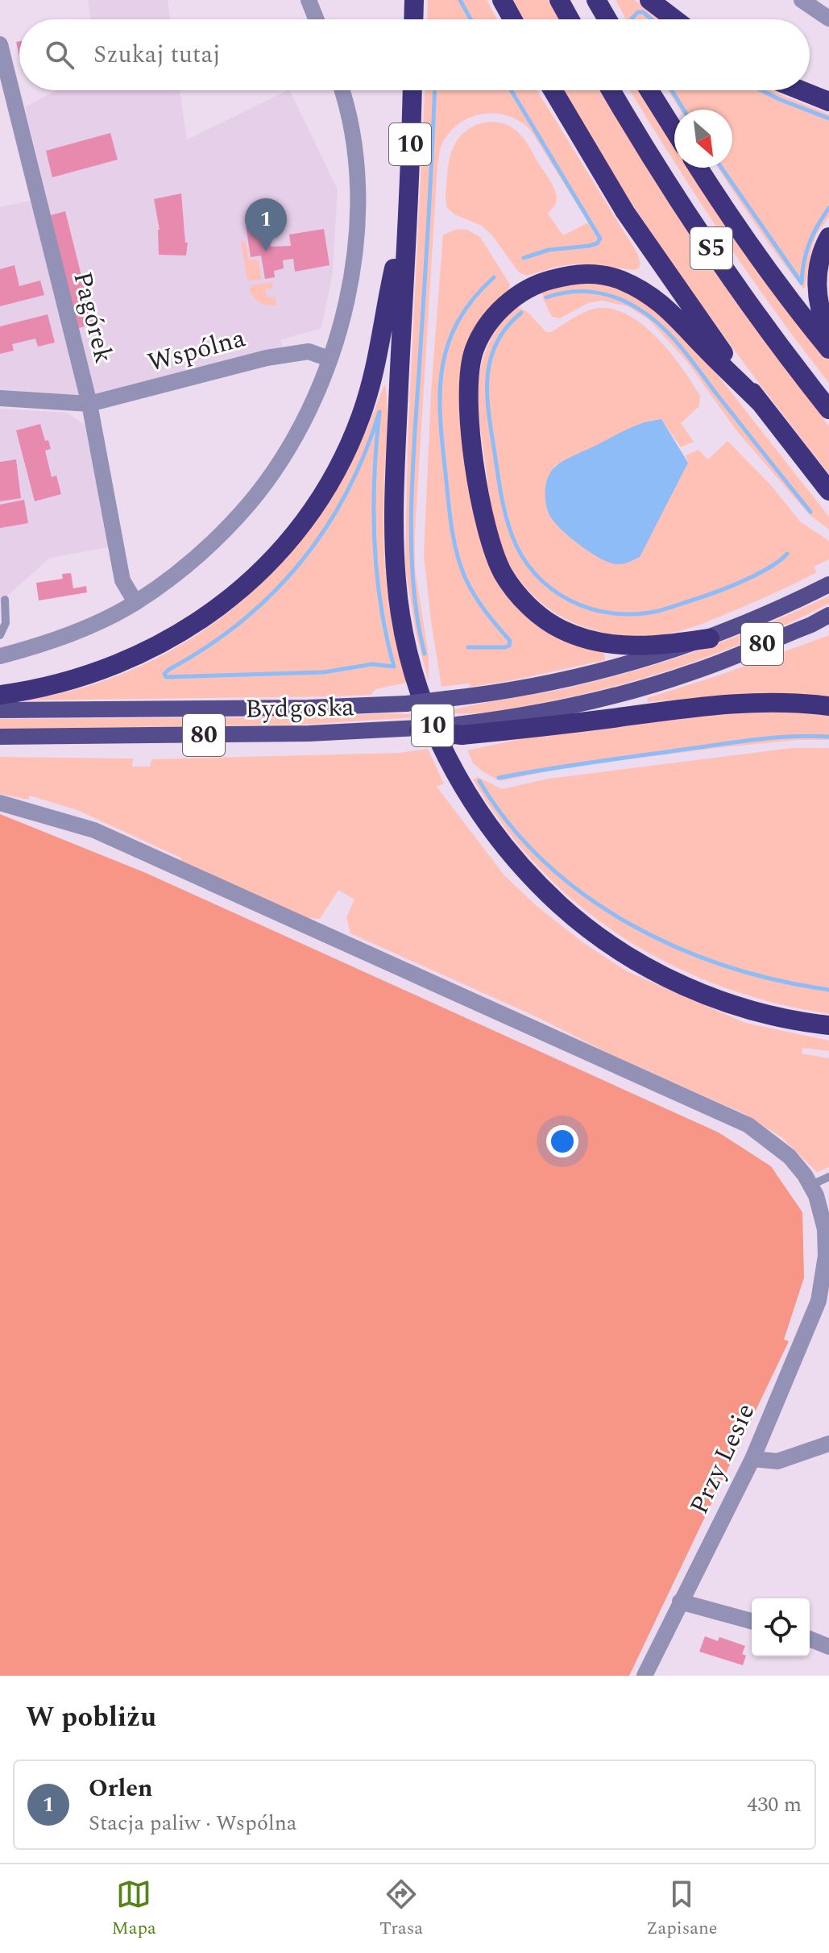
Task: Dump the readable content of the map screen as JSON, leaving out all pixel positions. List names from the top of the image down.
{
  "streets": {
    "highway": ["10", "S5"],
    "main road": ["80", "Bydgoska"],
    "street": ["Pagórek", "Wspólna", "Przy Lesie"]
  },
  "crossings": [
    ["Pagórek", "Wspólna"]
  ],
  "north": "bottom right",
  "page": {
    "search": "Szukaj tutaj",
    "pins": "1",
    "heading": "W pobliżu",
    "list": [
      {
        "mark": "1",
        "name": "Orlen",
        "note": "Stacja paliw · Wspólna",
        "value": "430 m"
      }
    ],
    "nav": ["Mapa", "Trasa", "Zapisane"]
  }
}
